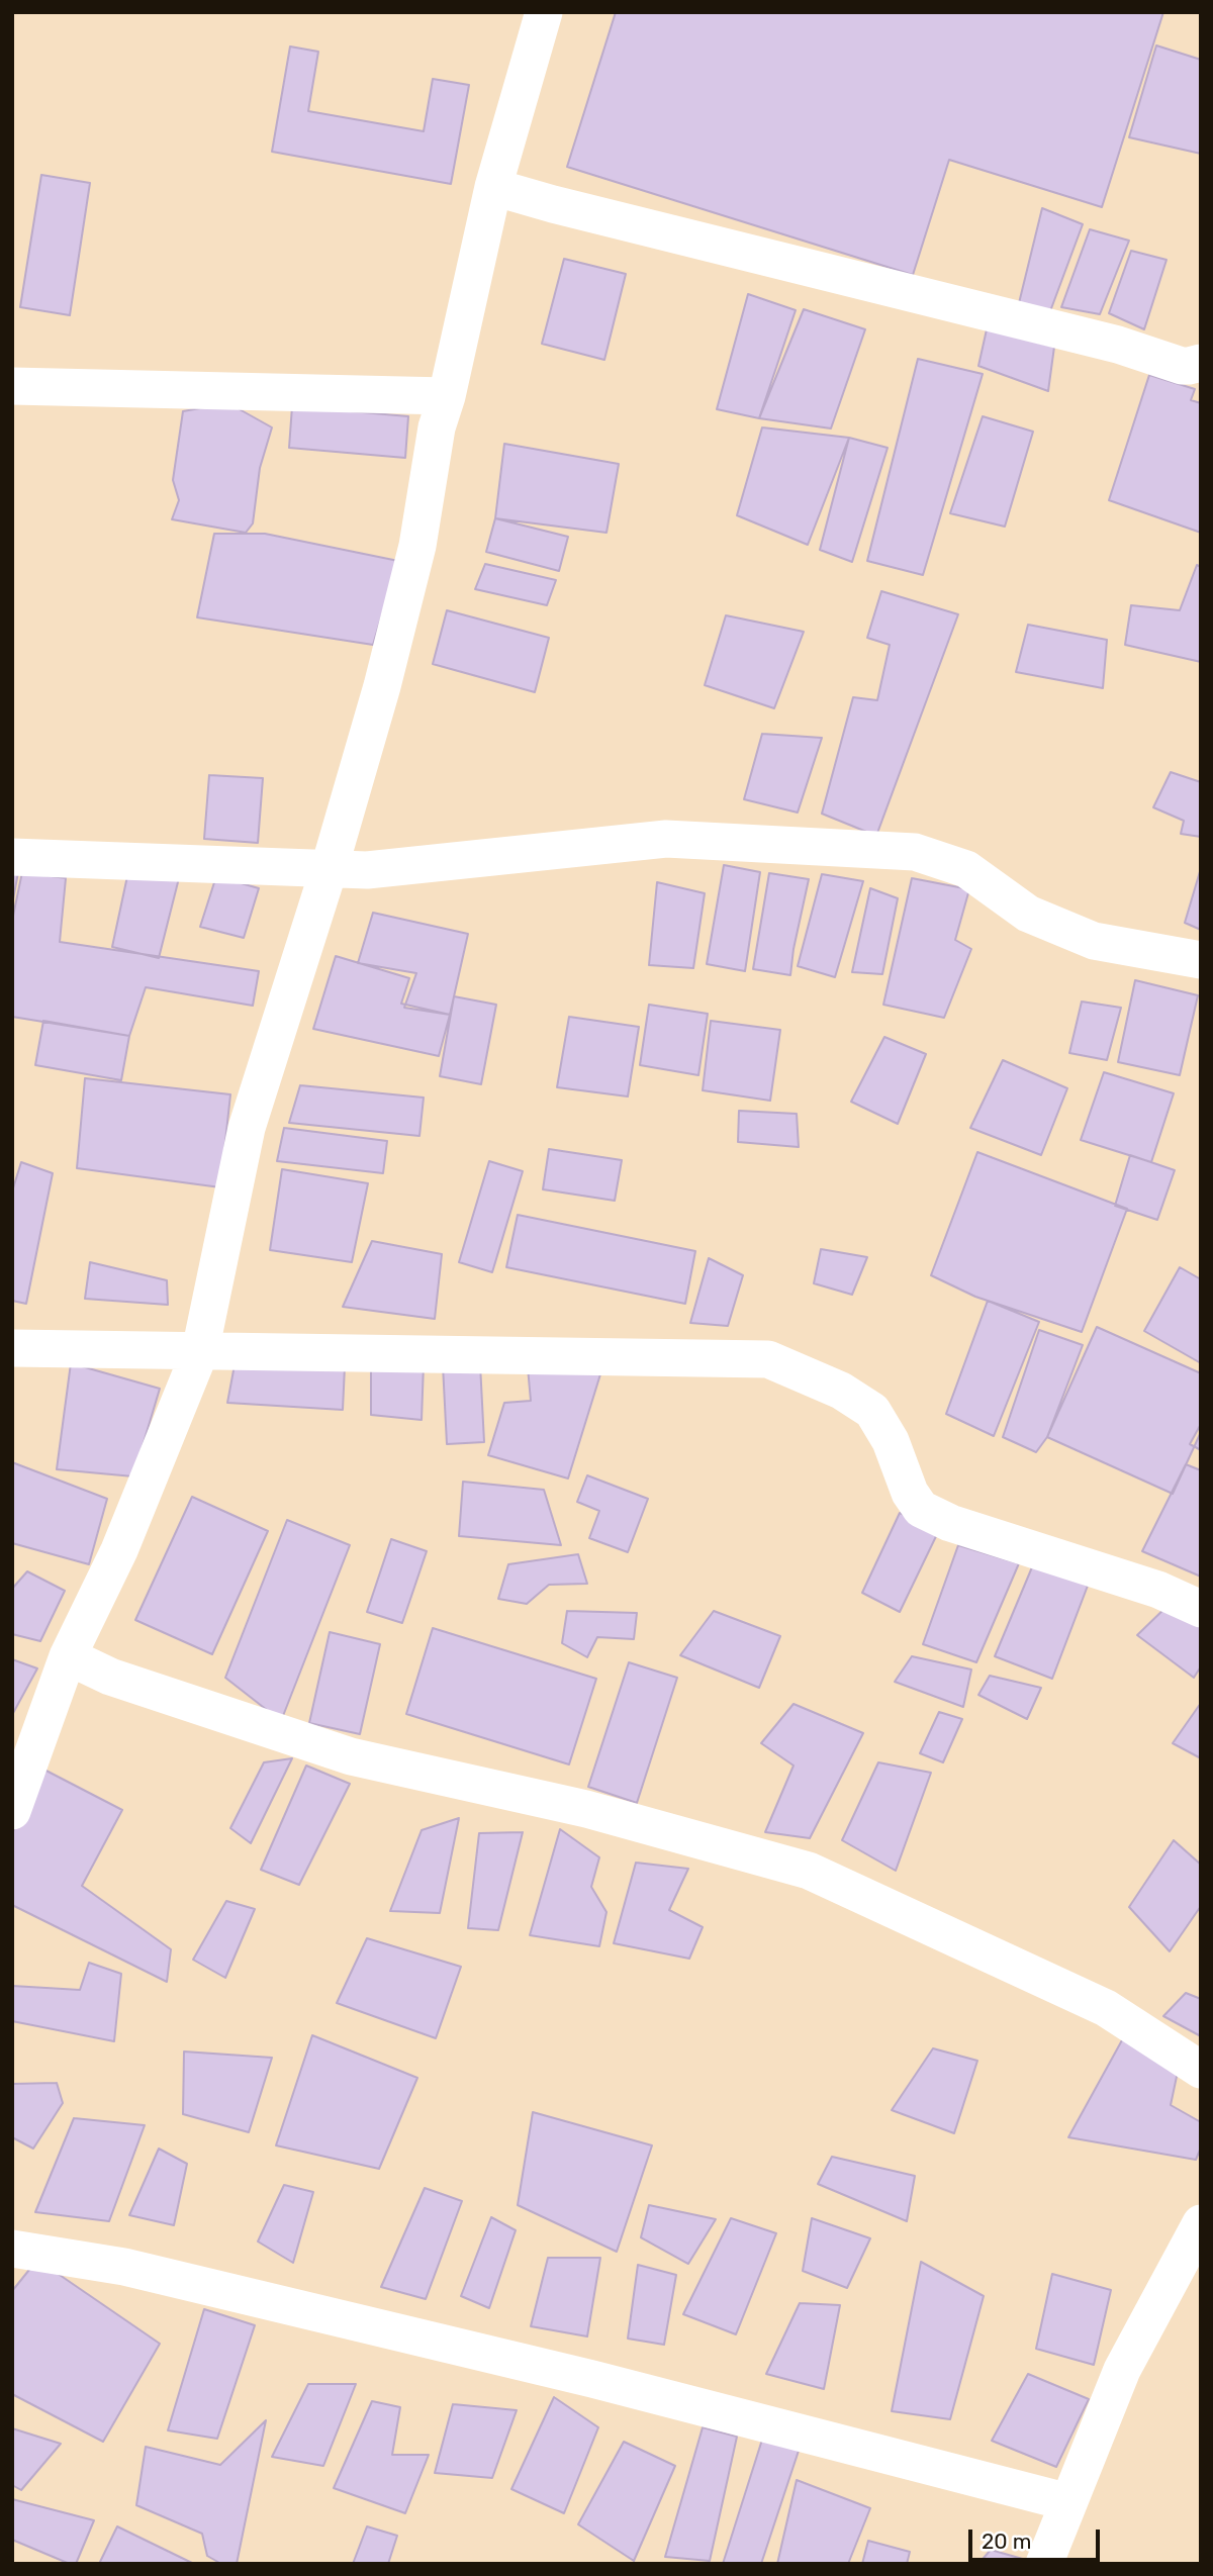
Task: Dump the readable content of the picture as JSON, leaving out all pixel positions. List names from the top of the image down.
{
  "scale_bar": "20 m"
}
